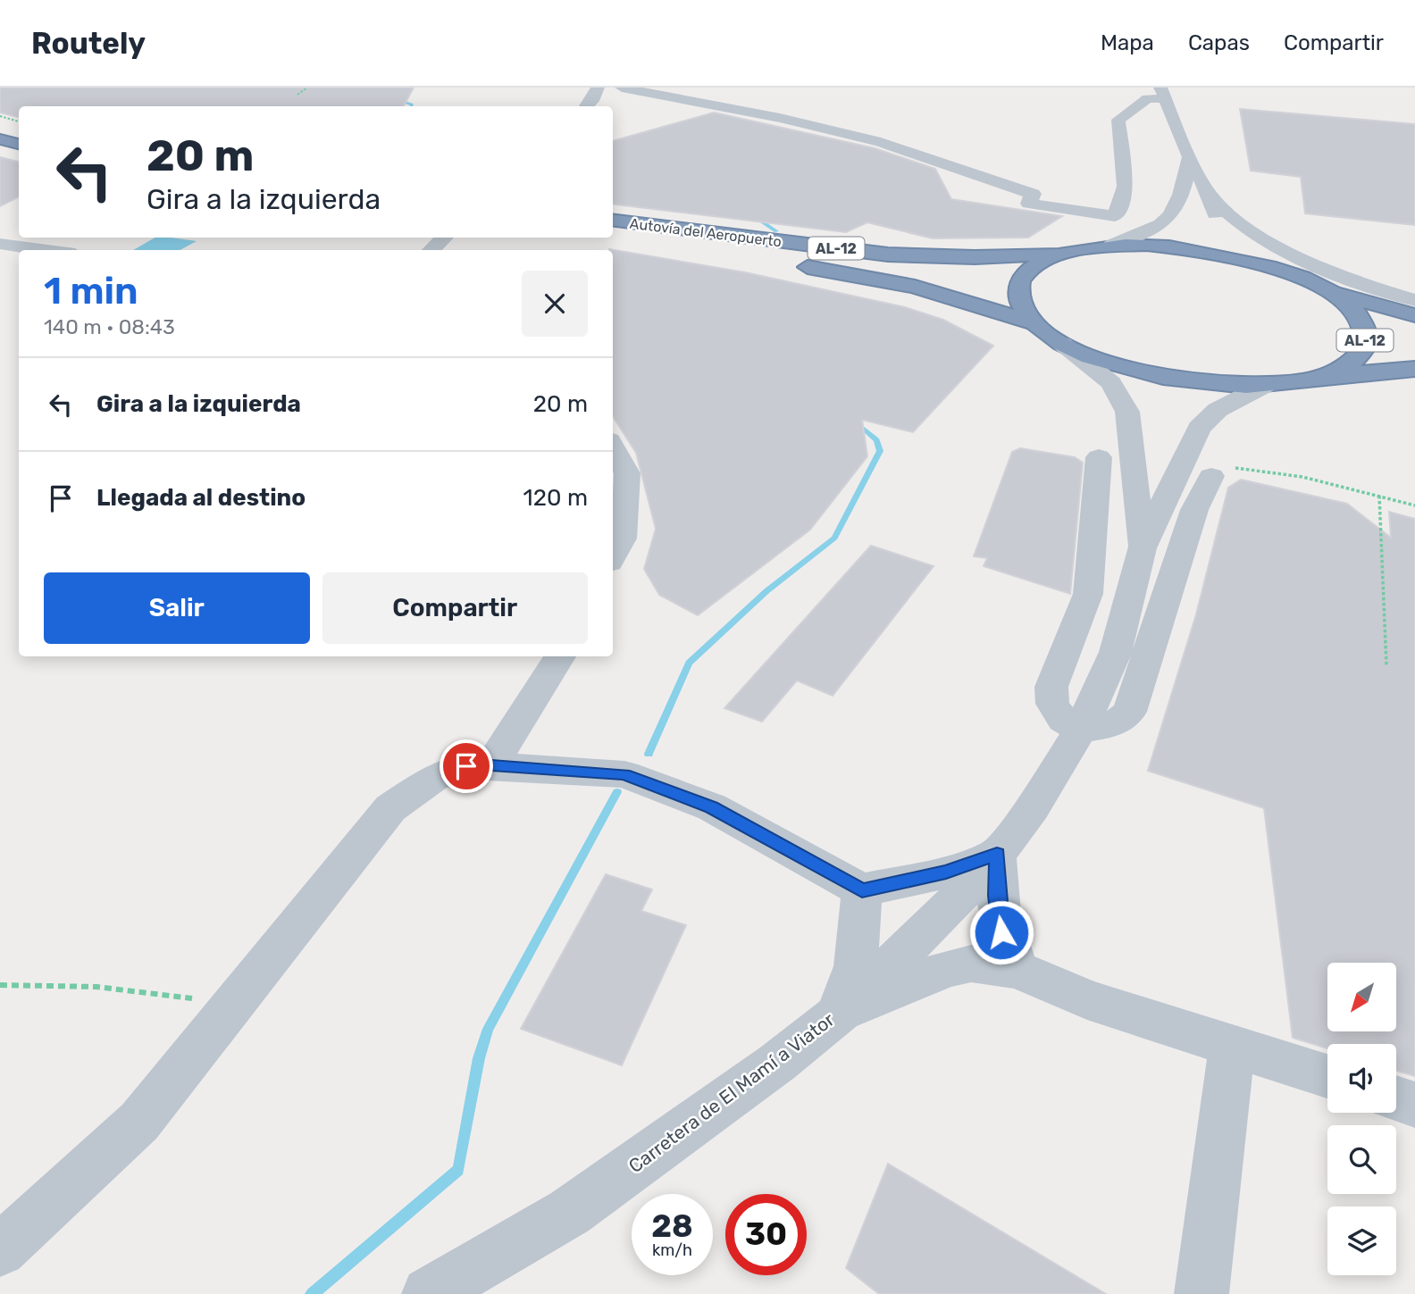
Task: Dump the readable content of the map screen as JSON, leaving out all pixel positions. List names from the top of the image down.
{
  "streets": {
    "highway": ["Autovía del Aeropuerto", "AL-12"],
    "street": ["Carretera de El Mamí a Viator"]
  },
  "crossings": [
    ["Autovía del Aeropuerto", "AL-12"]
  ],
  "north": "bottom left",
  "page": {
    "header": "Routely",
    "nav": ["Mapa", "Capas", "Compartir"],
    "turn": ["20 m", "Gira a la izquierda"],
    "heading": ["1 min", "140 m · 08:43"],
    "list": [
      {
        "name": "Gira a la izquierda",
        "value": "20 m"
      },
      {
        "name": "Llegada al destino",
        "value": "120 m"
      }
    ],
    "buttons": ["Salir", "Compartir"],
    "speed": "28 km/h",
    "limit": "30"
  }
}
